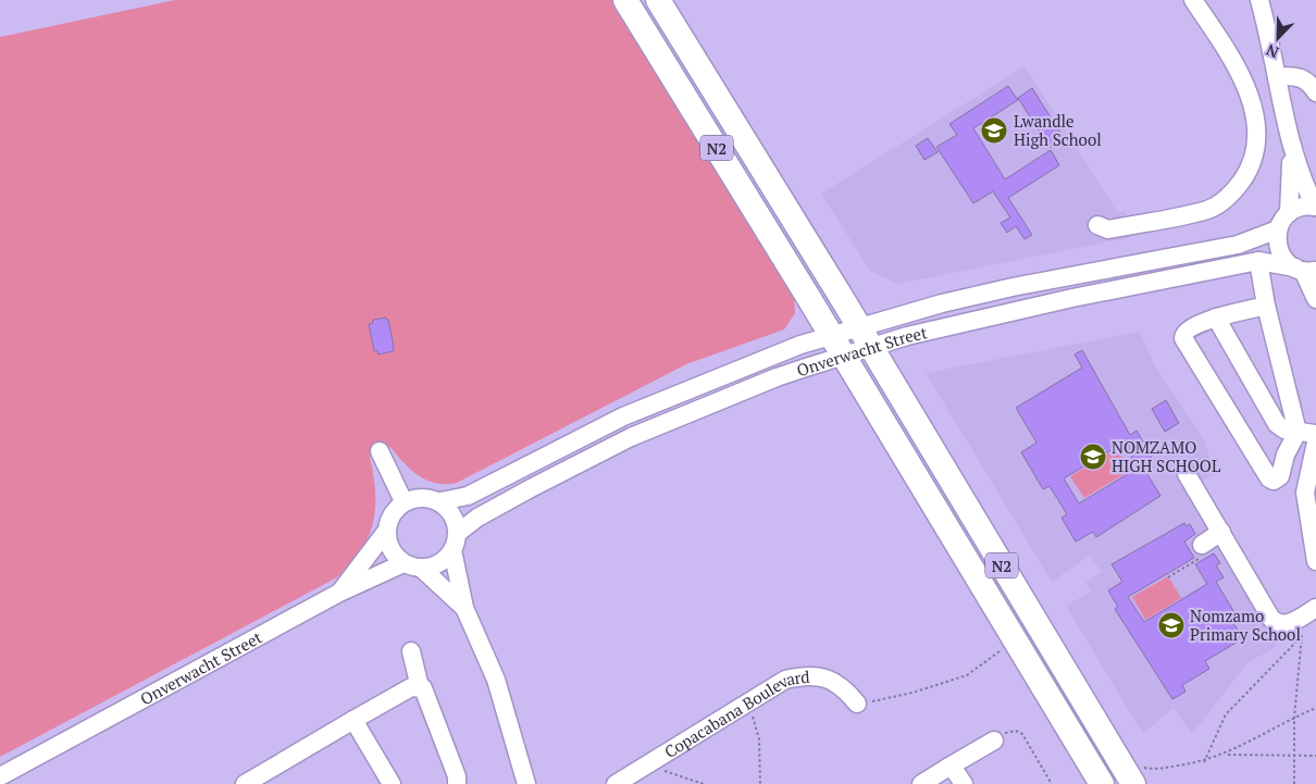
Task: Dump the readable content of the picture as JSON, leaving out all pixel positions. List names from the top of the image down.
{
  "streets": {
    "highway": ["N2"],
    "street": ["Onverwacht Street", "Copacabana Boulevard"]
  },
  "crossings": [
    ["N2", "Onverwacht Street"]
  ],
  "places": {
    "school or university": ["Lwandle High School", "NOMZAMO HIGH SCHOOL", "Nomzamo Primary School"]
  },
  "north": "bottom left"
}
